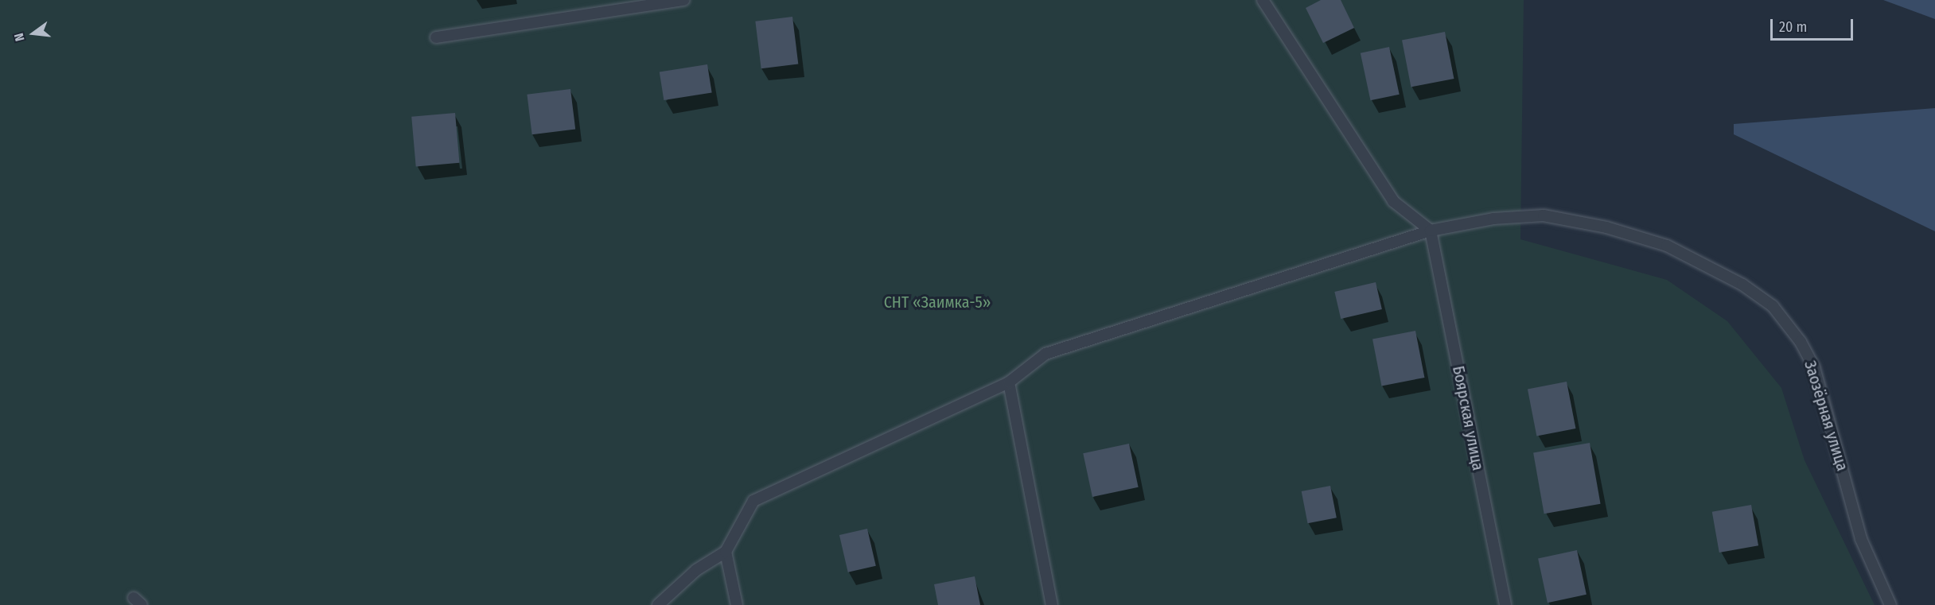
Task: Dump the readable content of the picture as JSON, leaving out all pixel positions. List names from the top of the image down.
{
  "streets": {
    "lane": ["Заозёрная улица", "Боярская улица"]
  },
  "crossings": [
    ["Заозёрная улица", "Боярская улица"]
  ],
  "parks": ["СНТ «Заимка-5»"],
  "scale_bar": "20 m",
  "north": "left"
}
